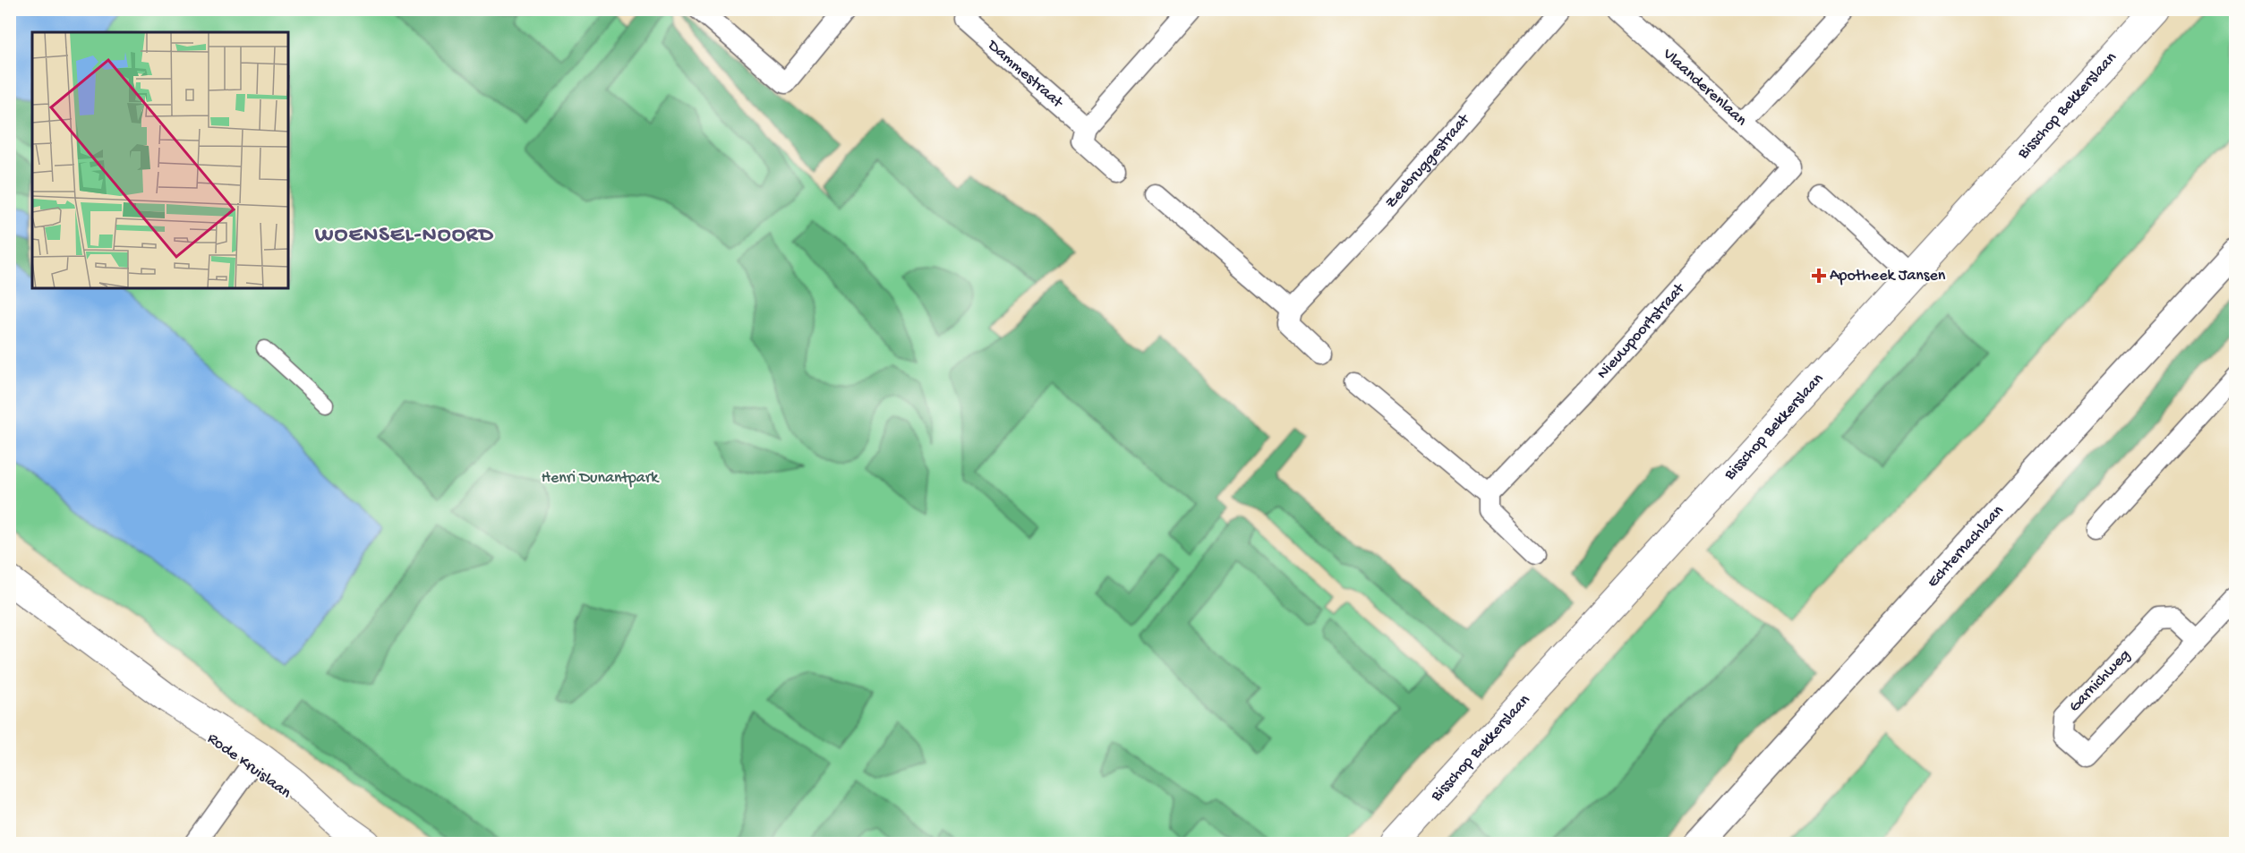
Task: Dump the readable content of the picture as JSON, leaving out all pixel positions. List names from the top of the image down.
{
  "streets": {
    "main road": ["Bisschop Bekkerslaan", "Rode Kruislaan"],
    "street": [
      "Dammestraat",
      "Vlaanderenlaan",
      "Zeebruggestraat",
      "Nieuwpoortstraat",
      "Echternachlaan",
      "Garnichweg"
    ]
  },
  "crossings": [
    ["Vlaanderenlaan", "Nieuwpoortstraat"]
  ],
  "districts": ["WOENSEL-NOORD"],
  "parks": ["Henri Dunantpark"],
  "places": {
    "health": ["Apotheek Jansen"]
  }
}
